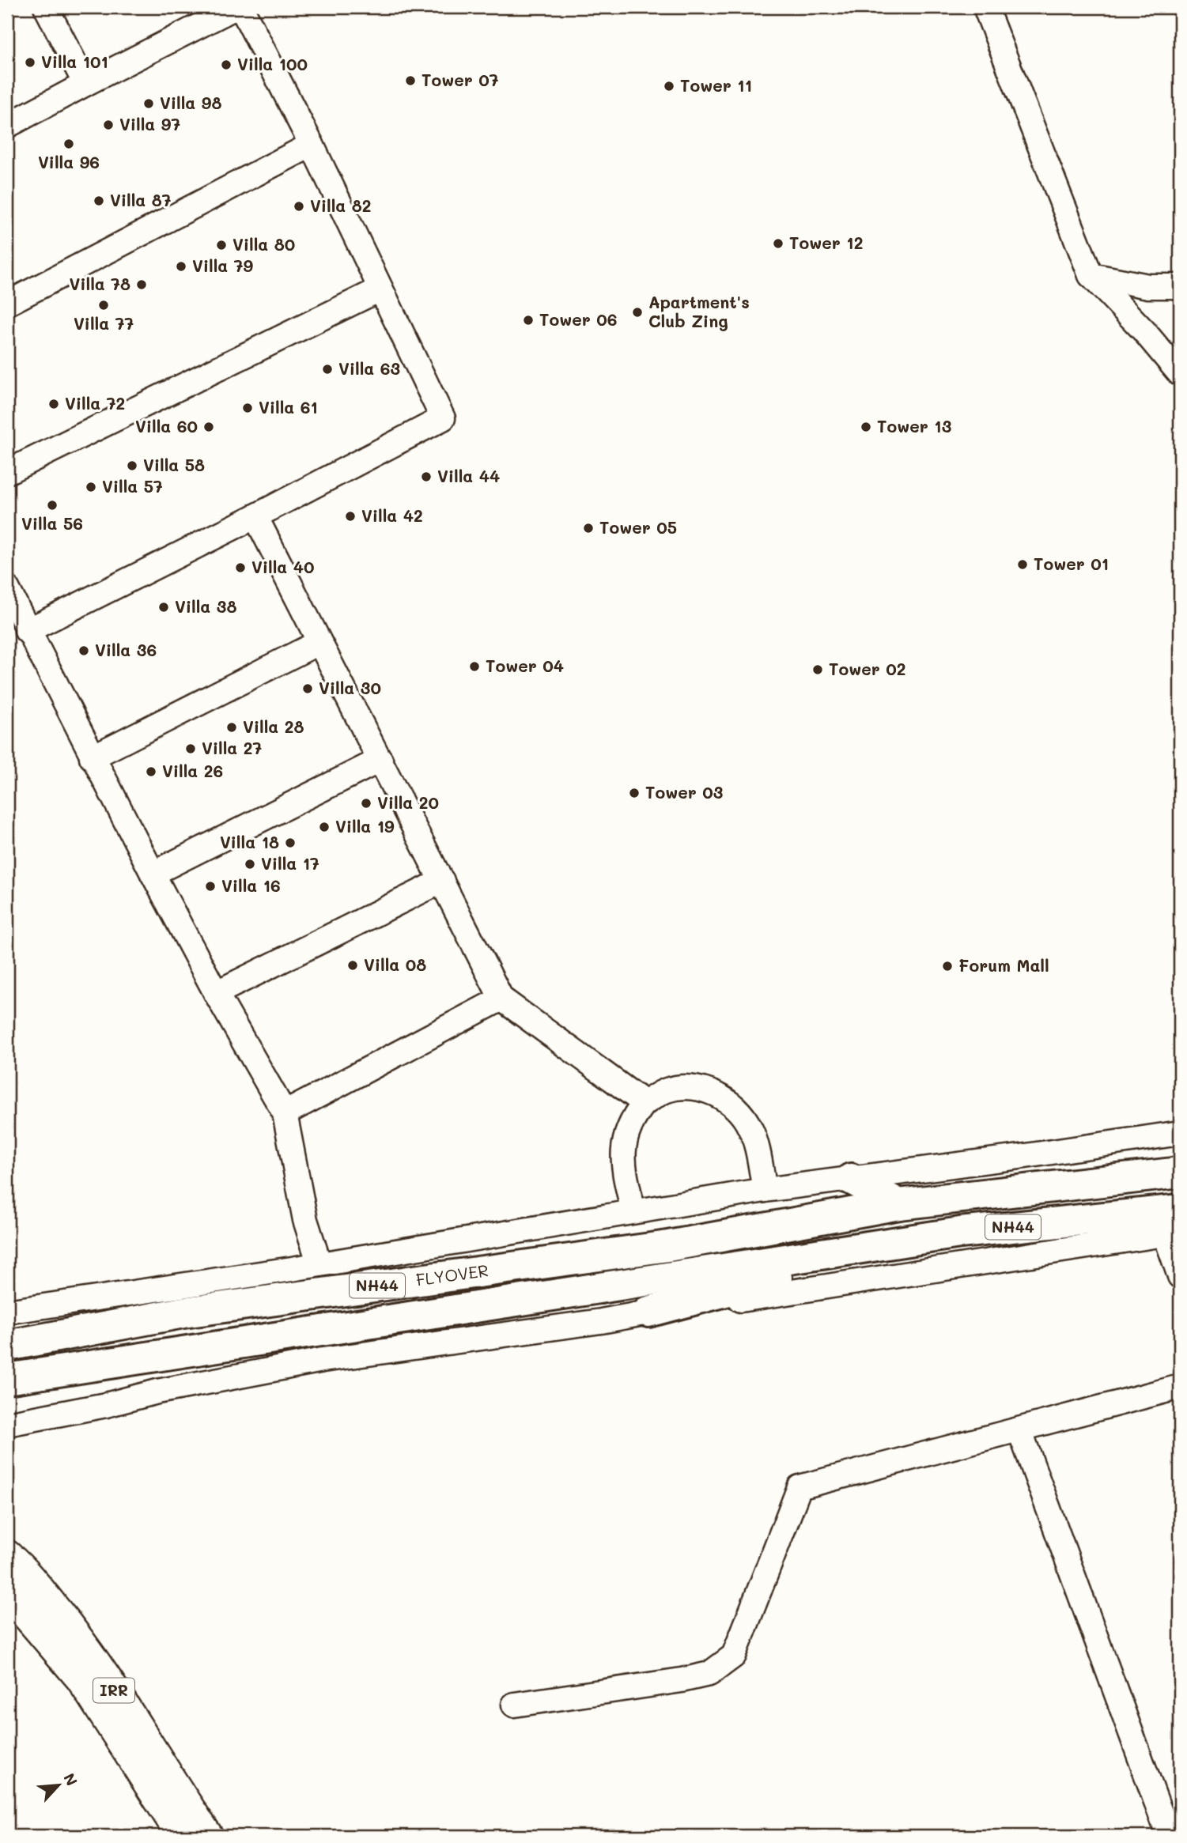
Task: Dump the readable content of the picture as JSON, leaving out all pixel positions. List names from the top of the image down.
{
  "streets": {
    "highway": ["NH44", "FLYOVER"],
    "main road": ["IRR"]
  },
  "crossings": [
    ["NH44", "FLYOVER"]
  ],
  "places": [
    "Villa 101",
    "Villa 100",
    "Tower 07",
    "Tower 11",
    "Villa 98",
    "Villa 97",
    "Villa 96",
    "Villa 87",
    "Villa 82",
    "Tower 12",
    "Villa 80",
    "Villa 79",
    "Villa 78",
    "Villa 77",
    "Apartment's Club Zing",
    "Tower 06",
    "Villa 63",
    "Villa 72",
    "Villa 61",
    "Villa 60",
    "Tower 13",
    "Villa 58",
    "Villa 44",
    "Villa 57",
    "Villa 56",
    "Villa 42",
    "Tower 05",
    "Tower 01",
    "Villa 40",
    "Villa 38",
    "Villa 36",
    "Tower 04",
    "Tower 02",
    "Villa 30",
    "Villa 28",
    "Villa 27",
    "Villa 26",
    "Tower 03",
    "Villa 20",
    "Villa 19",
    "Villa 18",
    "Villa 17",
    "Villa 16",
    "Villa 08",
    "Forum Mall"
  ],
  "north": "top right"
}
